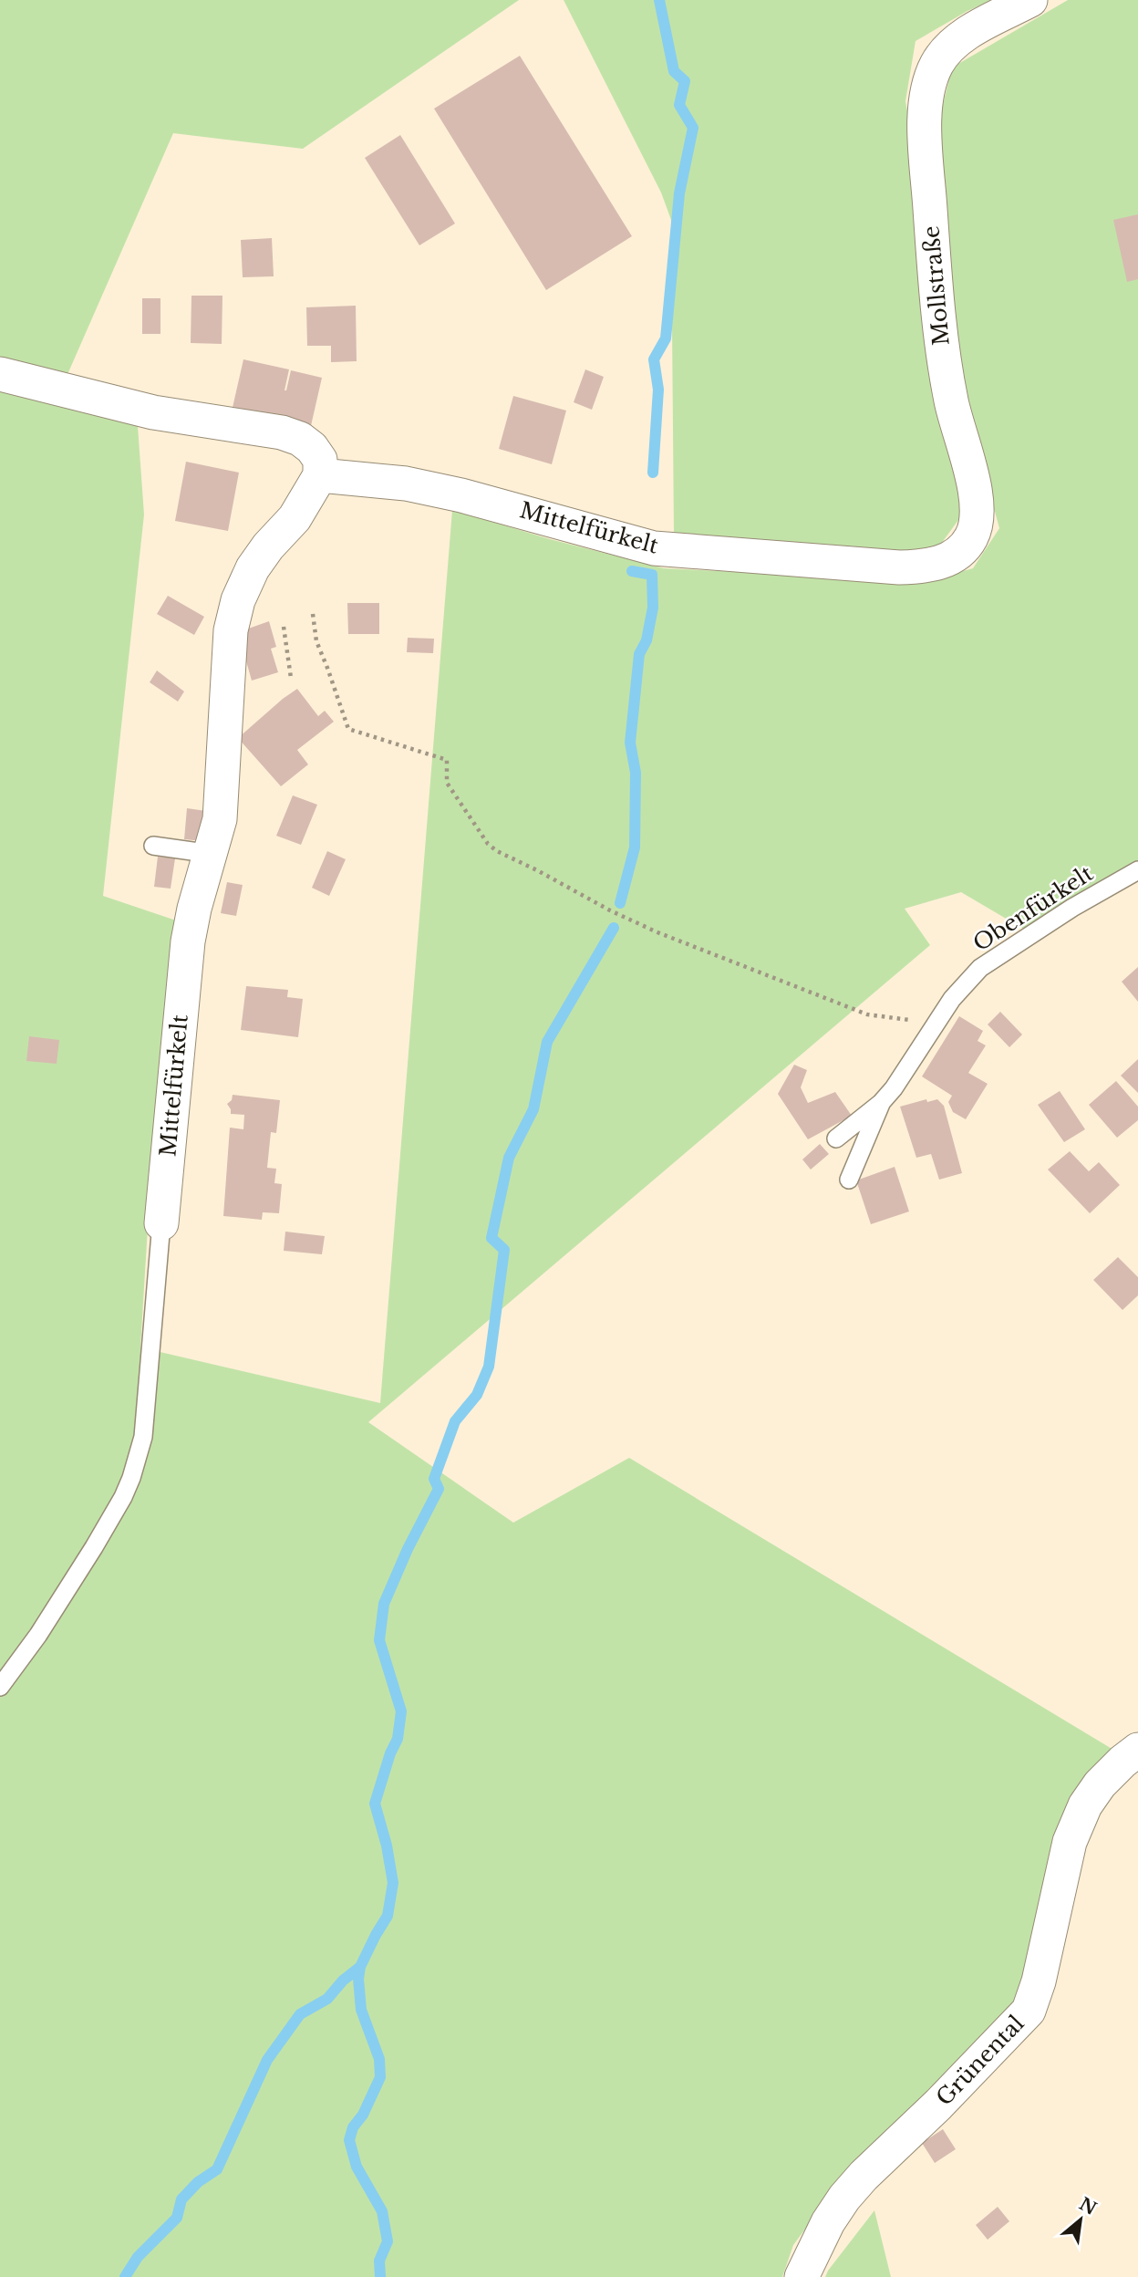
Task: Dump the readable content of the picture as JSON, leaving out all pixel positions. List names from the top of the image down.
{
  "streets": {
    "street": ["Mollstraße", "Mittelfürkelt", "Grünental"],
    "lane": ["Obenfürkelt"]
  },
  "crossings": [
    ["Mollstraße", "Mittelfürkelt"]
  ],
  "north": "top right"
}
